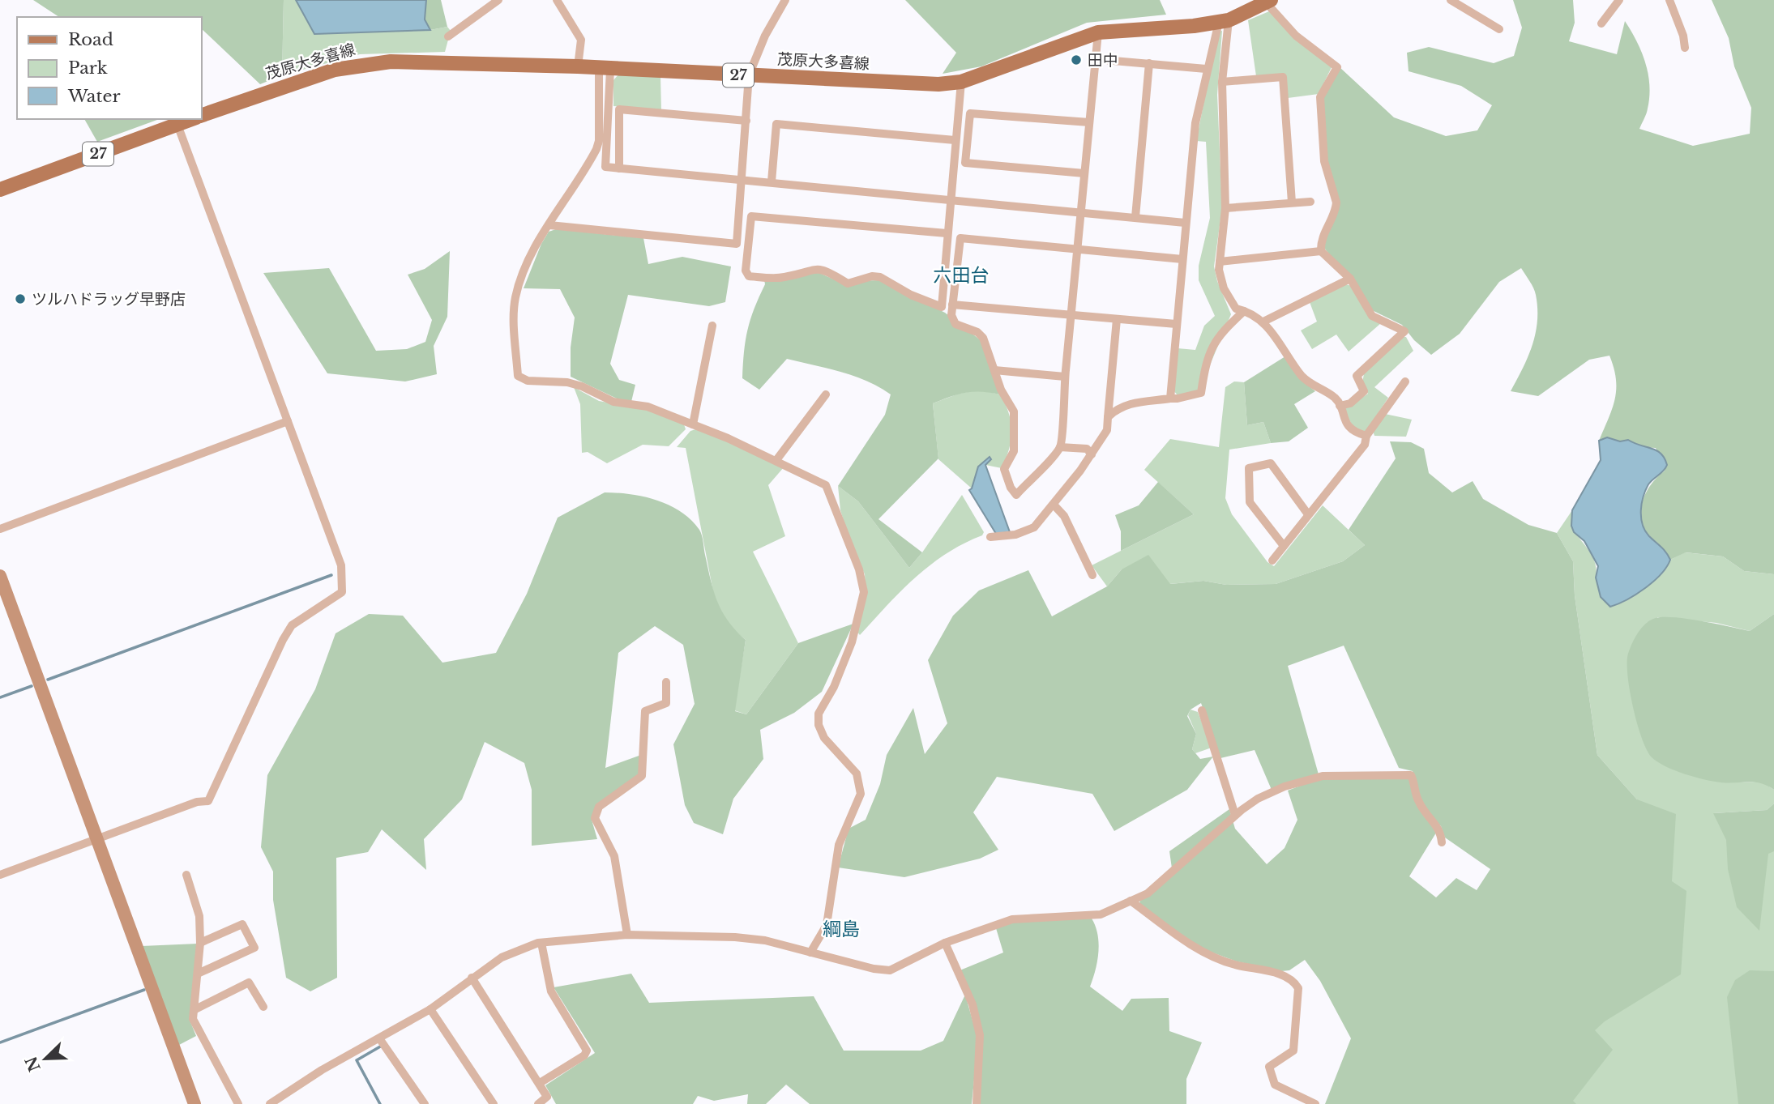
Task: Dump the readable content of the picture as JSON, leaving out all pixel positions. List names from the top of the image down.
{
  "streets": {
    "main road": ["茂原大多喜線", "27"]
  },
  "districts": ["六田台", "綱島"],
  "places": ["田中", "ツルハドラッグ早野店"],
  "legend": ["Road", "Park", "Water"],
  "north": "bottom left"
}
